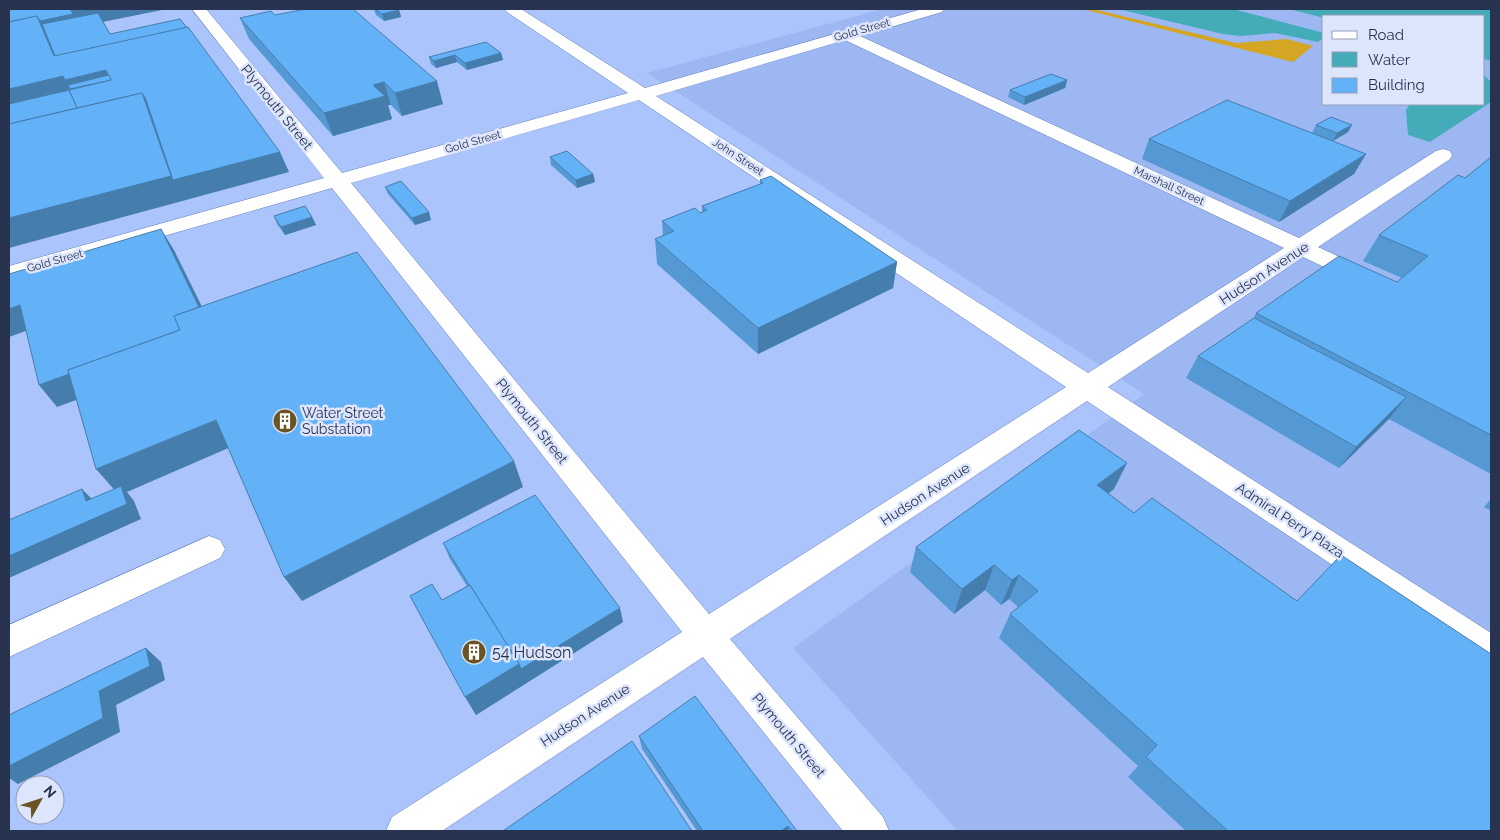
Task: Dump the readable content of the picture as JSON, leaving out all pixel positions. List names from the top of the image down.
{
  "streets": {
    "street": [
      "Gold Street",
      "Plymouth Street",
      "John Street",
      "Marshall Street",
      "Hudson Avenue",
      "Admiral Perry Plaza"
    ]
  },
  "crossings": [
    ["Gold Street", "Plymouth Street"],
    ["Gold Street", "John Street"],
    ["Gold Street", "Marshall Street"],
    ["Plymouth Street", "Hudson Avenue"],
    ["John Street", "Hudson Avenue"],
    ["John Street", "Admiral Perry Plaza"],
    ["Marshall Street", "Hudson Avenue"],
    ["Hudson Avenue", "Admiral Perry Plaza"]
  ],
  "places": {
    "building": ["Water Street Substation", "54 Hudson"]
  },
  "legend": ["Road", "Water", "Building"],
  "north": "top right"
}
